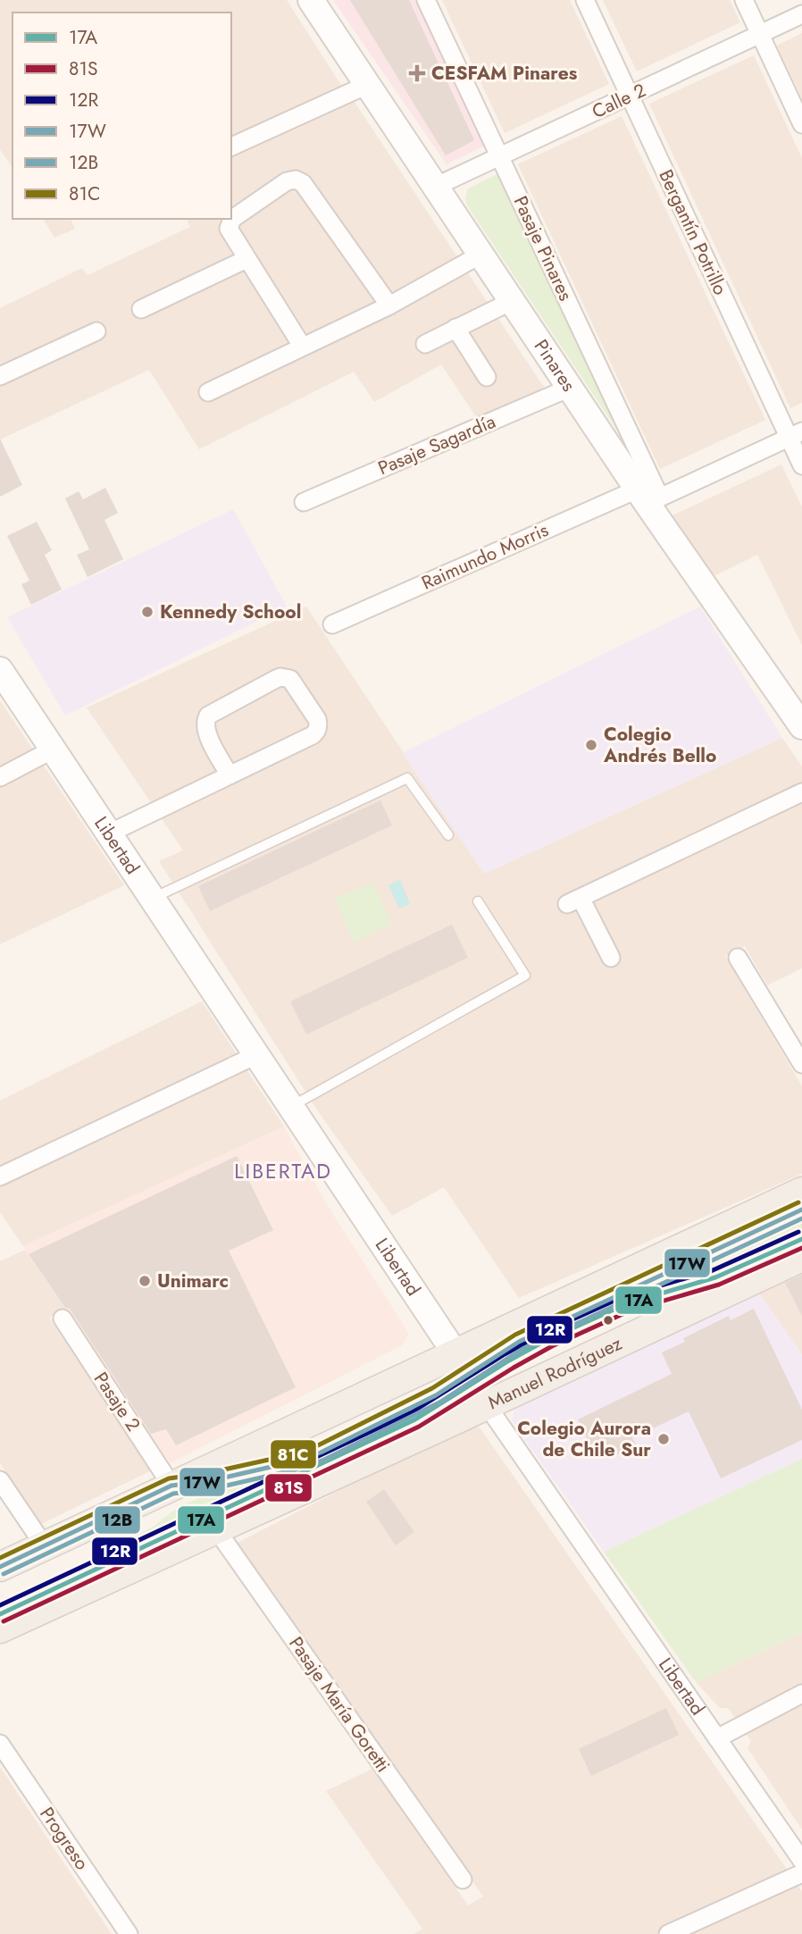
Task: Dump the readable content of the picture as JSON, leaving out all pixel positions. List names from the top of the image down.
{
  "streets": {
    "main road": ["Manuel Rodríguez"],
    "street": [
      "Calle 2",
      "Bergantín Potrillo",
      "Pasaje Pinares",
      "Pinares",
      "Pasaje Sagardía",
      "Raimundo Morris",
      "Libertad",
      "Pasaje 2",
      "Pasaje María Goretti",
      "Progreso"
    ]
  },
  "crossings": [
    ["Calle 2", "Bergantín Potrillo"],
    ["Calle 2", "Pasaje Pinares"],
    ["Calle 2", "Pinares"],
    ["Bergantín Potrillo", "Raimundo Morris"],
    ["Pasaje Pinares", "Pinares"],
    ["Pasaje Pinares", "Raimundo Morris"],
    ["Pinares", "Pasaje Sagardía"],
    ["Pinares", "Raimundo Morris"],
    ["Libertad", "Manuel Rodríguez"],
    ["Manuel Rodríguez", "Pasaje 2"],
    ["Manuel Rodríguez", "Pasaje María Goretti"]
  ],
  "districts": ["LIBERTAD"],
  "places": {
    "health": ["CESFAM Pinares"],
    "other": [
      "Kennedy School",
      "Colegio Andrés Bello",
      "Unimarc",
      "Colegio Aurora de Chile Sur"
    ]
  },
  "lines": [
    "transit line 81C",
    "transit line 17W",
    "transit line 12B",
    "transit line 12R",
    "transit line 17A",
    "transit line 81S"
  ],
  "legend": [
    "17A",
    "81S",
    "12R",
    "17W",
    "12B",
    "81C"
  ]
}
